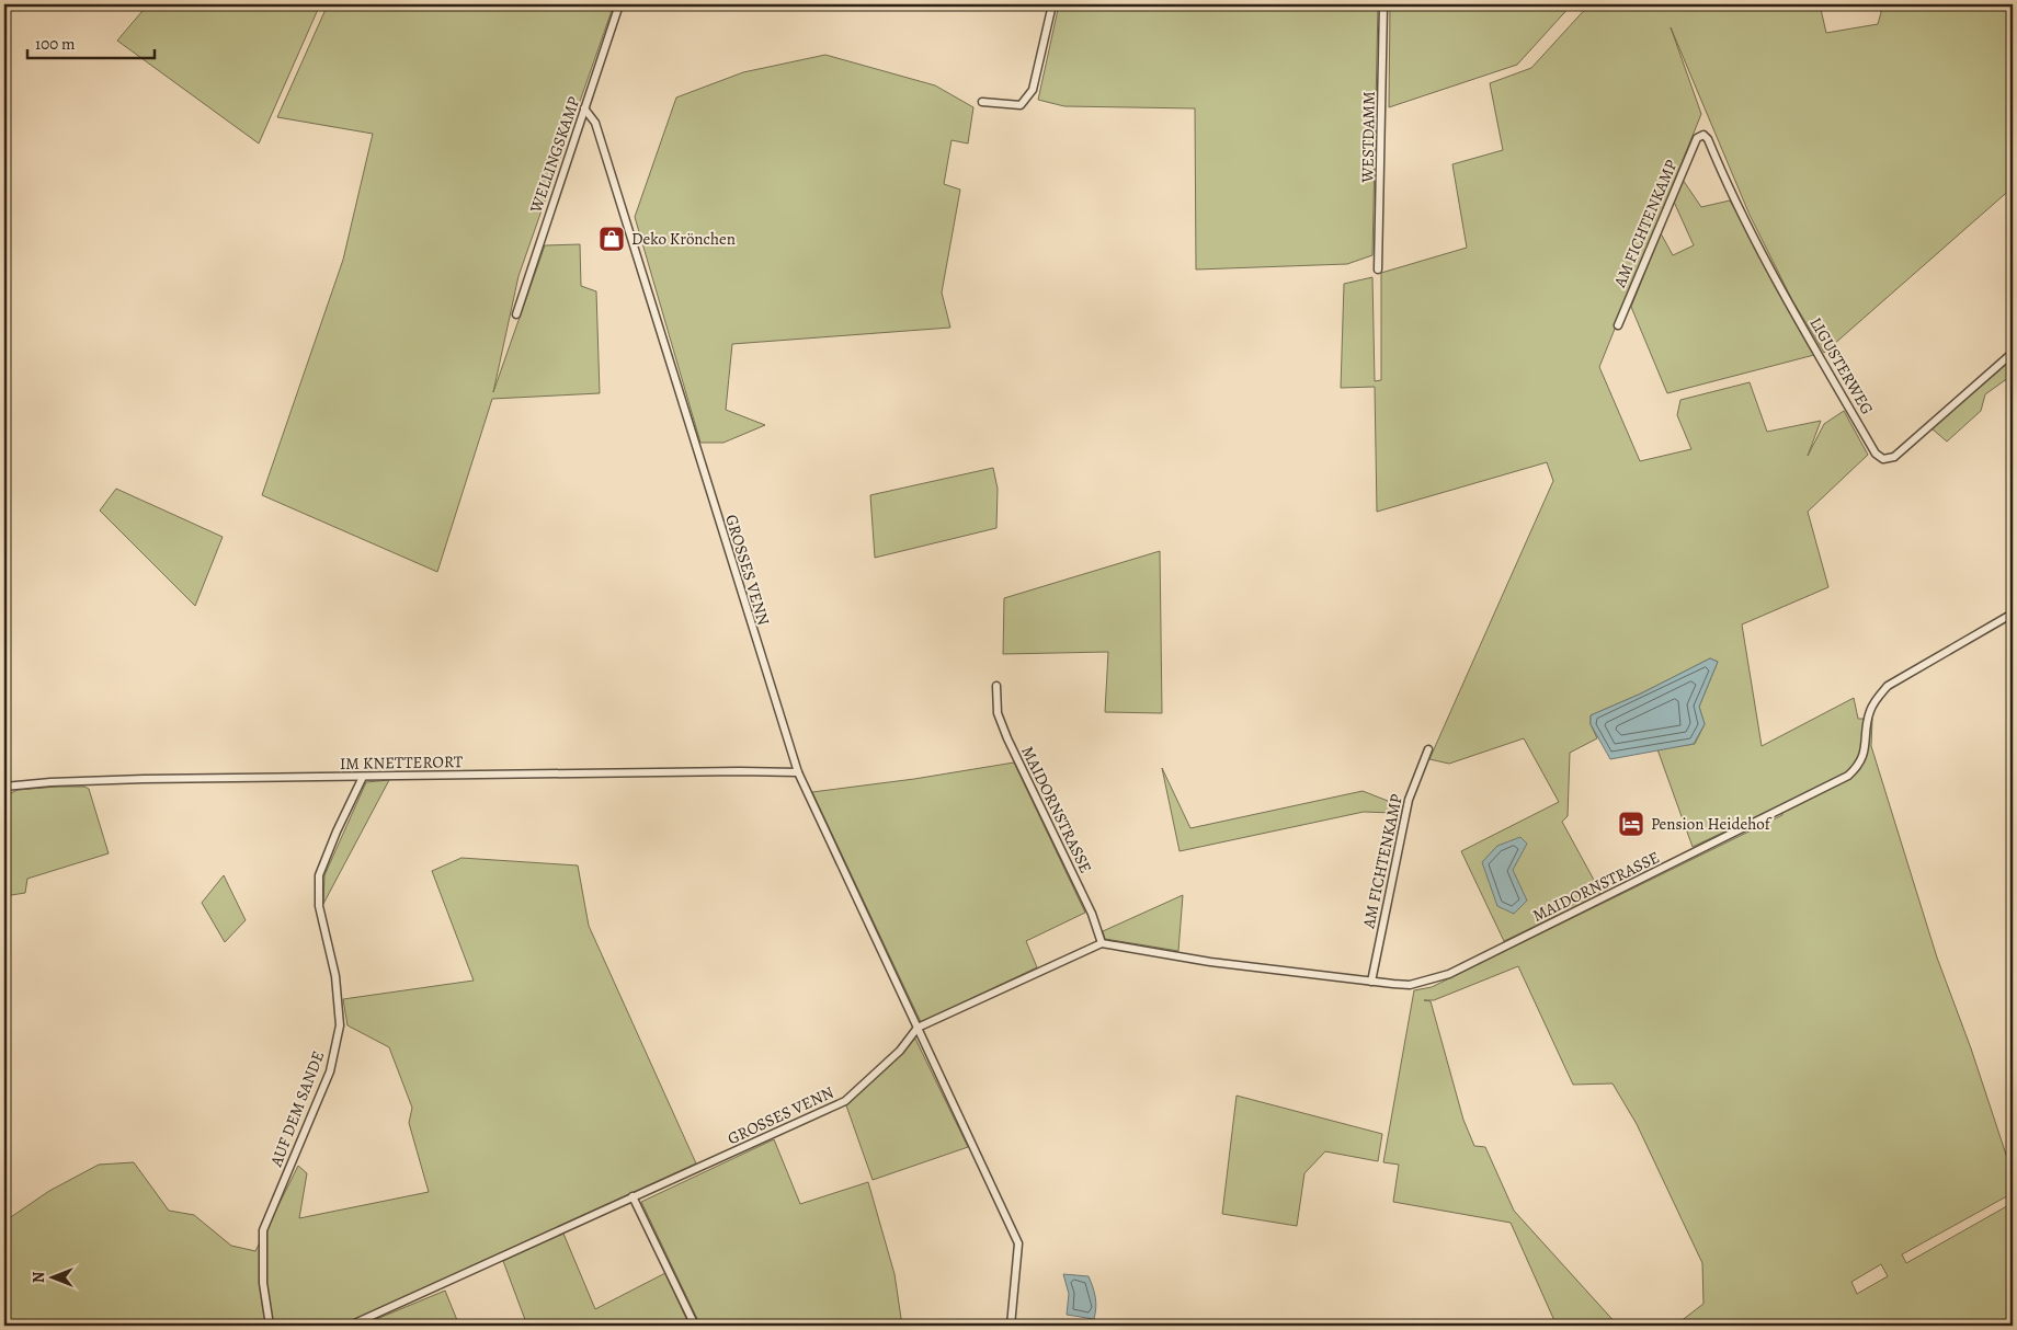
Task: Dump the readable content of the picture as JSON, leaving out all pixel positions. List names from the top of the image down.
{
  "streets": {
    "street": [
      "WESTDAMM",
      "WELLINGSKAMP",
      "AM FICHTENKAMP",
      "LIGUSTERWEG",
      "GROSSES VENN",
      "IM KNETTERORT",
      "MAIDORNSTRASSE",
      "AUF DEM SANDE"
    ]
  },
  "crossings": [
    ["WELLINGSKAMP", "GROSSES VENN"],
    ["AM FICHTENKAMP", "LIGUSTERWEG"],
    ["AM FICHTENKAMP", "MAIDORNSTRASSE"],
    ["GROSSES VENN", "IM KNETTERORT"],
    ["IM KNETTERORT", "AUF DEM SANDE"]
  ],
  "places": {
    "shop": ["Deko Krönchen"],
    "hotel": ["Pension Heidehof"]
  },
  "scale_bar": "100 m",
  "north": "left"
}
